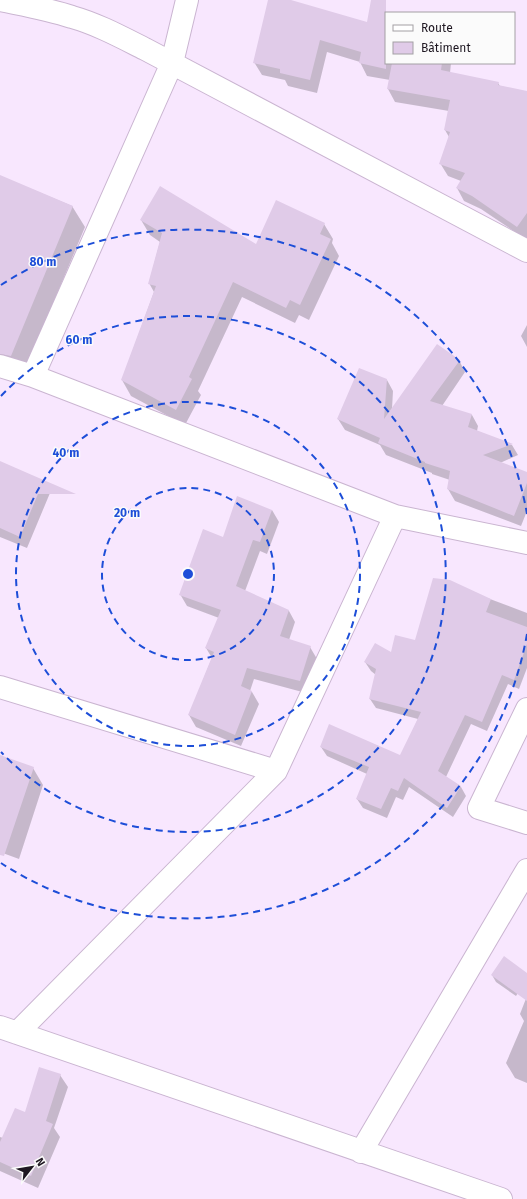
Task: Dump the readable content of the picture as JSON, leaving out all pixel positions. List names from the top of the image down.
{
  "legend": ["Route", "Bâtiment"],
  "north": "top right",
  "rings": [
    "80 m",
    "60 m",
    "40 m",
    "20 m"
  ]
}
